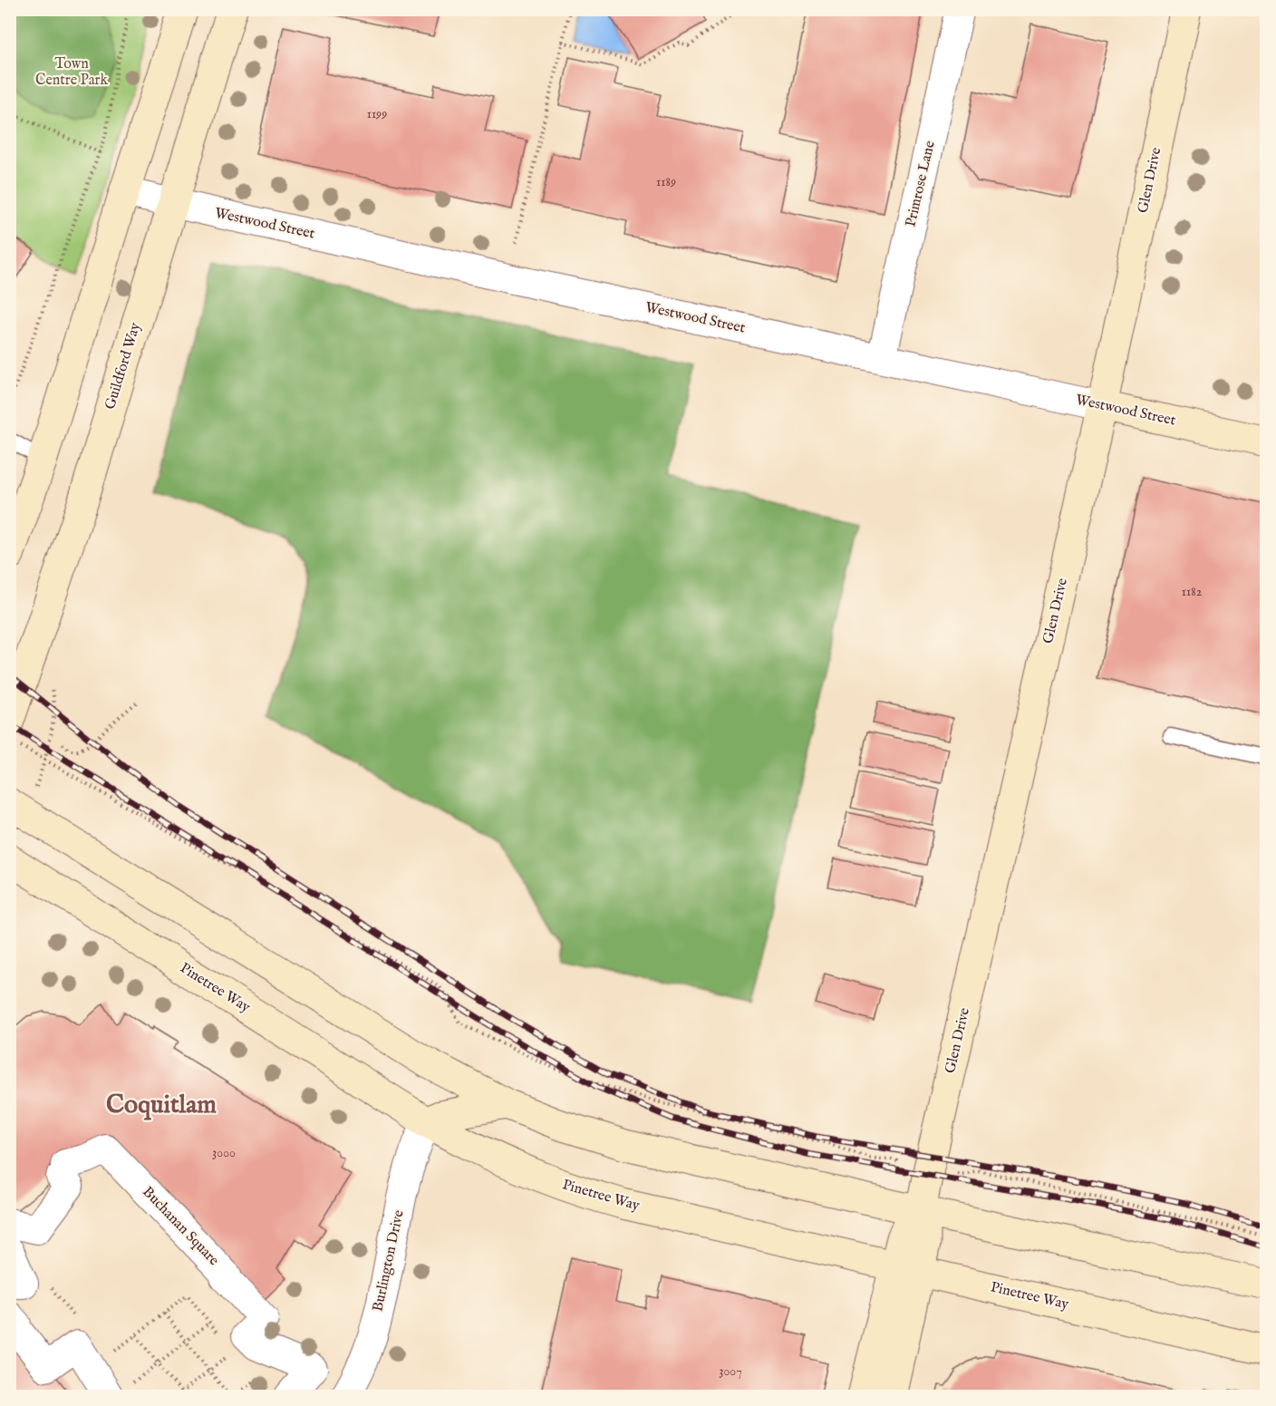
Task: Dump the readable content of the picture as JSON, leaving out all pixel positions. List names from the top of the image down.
{
  "streets": {
    "main road": [
      "Glen Drive",
      "Westwood Street",
      "Guildford Way",
      "Pinetree Way"
    ],
    "street": ["Primrose Lane", "Buchanan Square", "Burlington Drive"]
  },
  "crossings": [
    ["Glen Drive", "Westwood Street"],
    ["Glen Drive", "Pinetree Way"],
    ["Primrose Lane", "Westwood Street"],
    ["Westwood Street", "Guildford Way"],
    ["Pinetree Way", "Burlington Drive"]
  ],
  "districts": ["Coquitlam"],
  "parks": ["Town Centre Park"],
  "house_numbers": [
    "1199",
    "1189",
    "1182",
    "3000",
    "3007"
  ]
}
